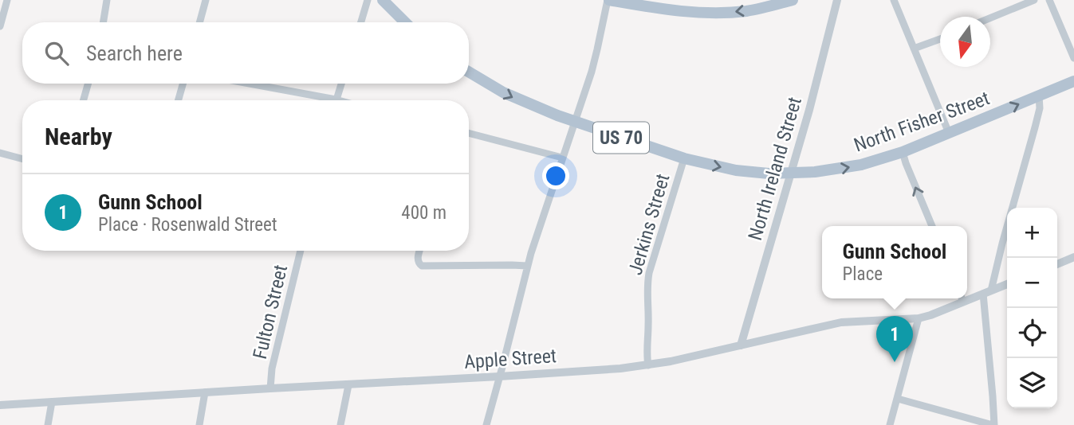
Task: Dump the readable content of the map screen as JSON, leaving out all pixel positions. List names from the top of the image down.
{
  "streets": {
    "main road": ["North Fisher Street", "US 70"],
    "street": [
      "North Ireland Street",
      "Jerkins Street",
      "Fulton Street",
      "Apple Street"
    ]
  },
  "crossings": [
    ["North Fisher Street", "North Ireland Street"],
    ["North Fisher Street", "Jerkins Street"],
    ["North Ireland Street", "Apple Street"],
    ["Jerkins Street", "Apple Street"],
    ["Fulton Street", "Apple Street"]
  ],
  "one_way": ["North Fisher Street"],
  "north": "bottom",
  "page": {
    "search": "Search here",
    "heading": "Nearby",
    "list": [
      {
        "mark": "1",
        "name": "Gunn School",
        "note": "Place · Rosenwald Street",
        "value": "400 m"
      }
    ],
    "map_buttons": ["+", "−"],
    "popup": ["Gunn School", "Place"],
    "pins": "1"
  }
}
